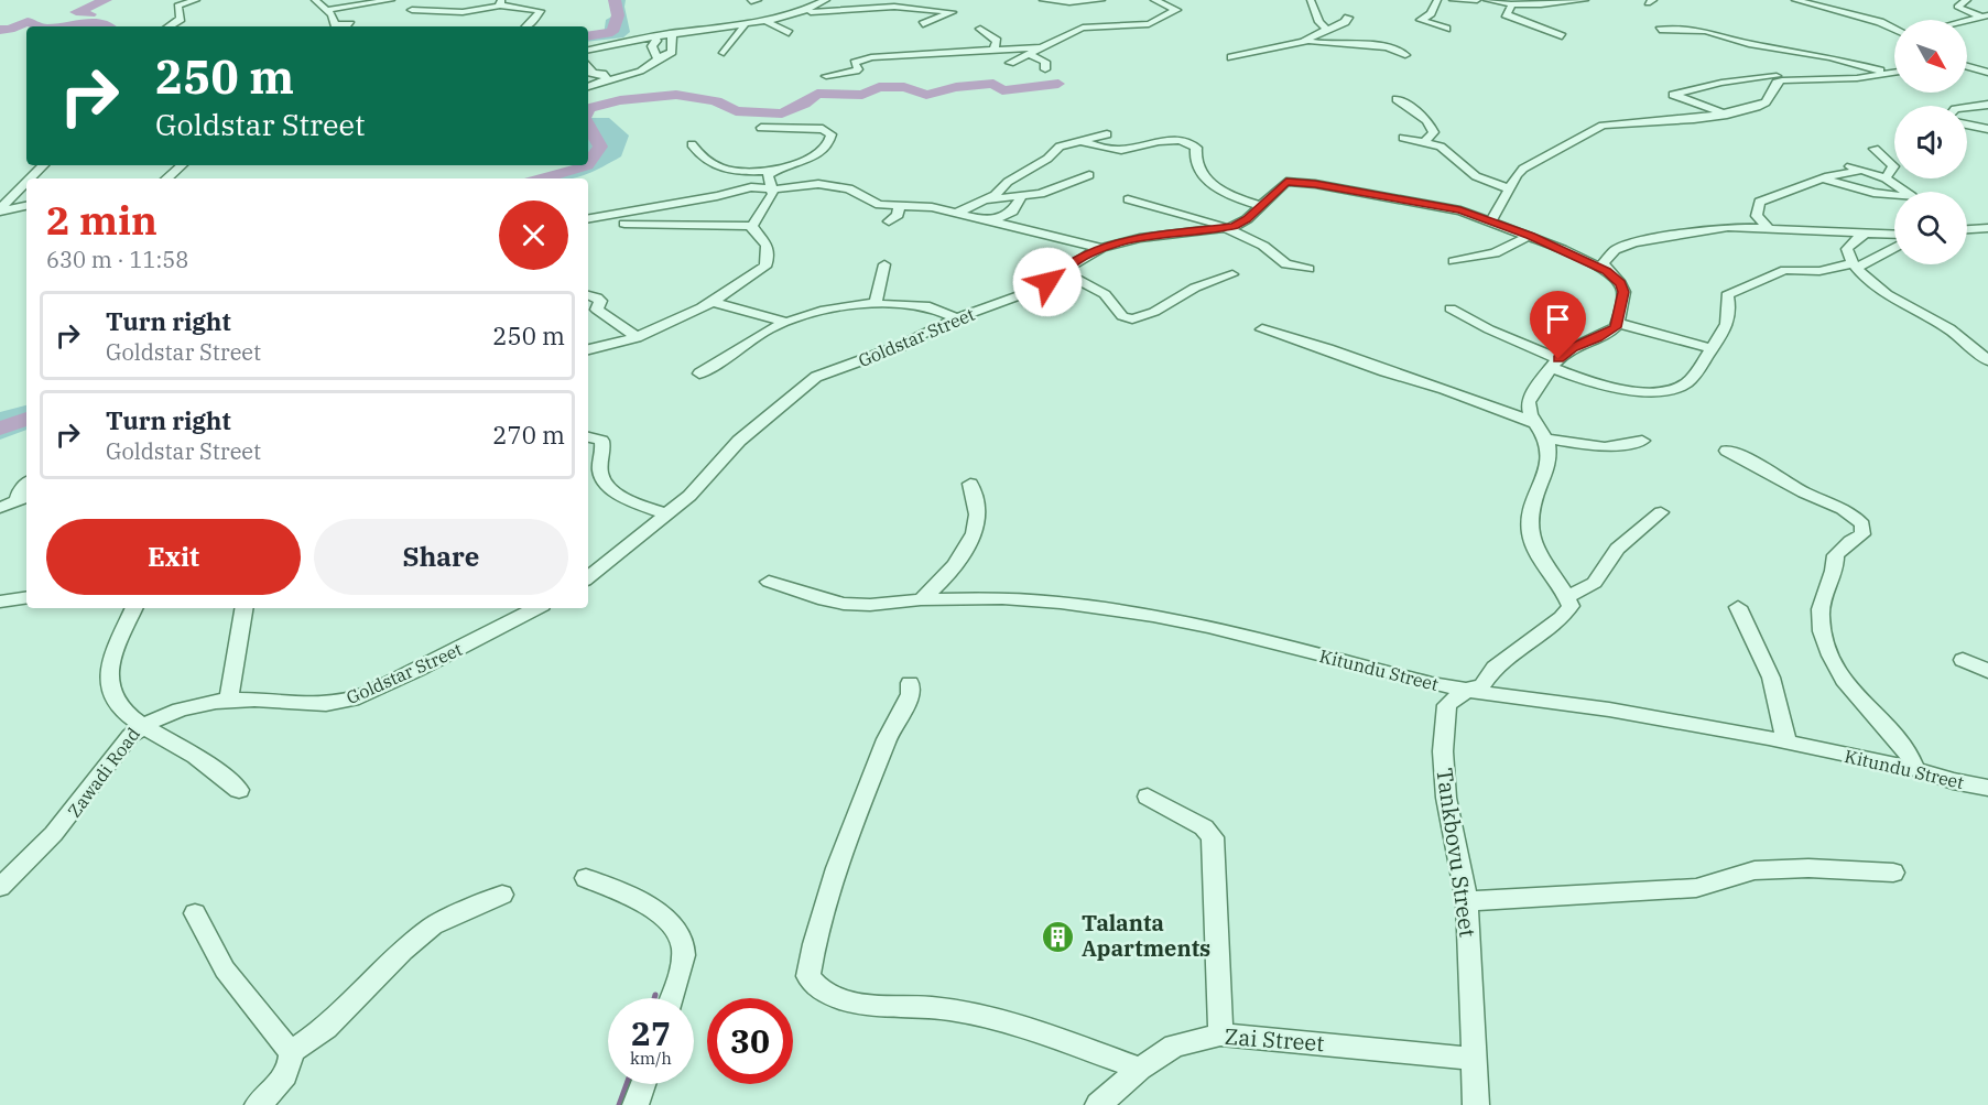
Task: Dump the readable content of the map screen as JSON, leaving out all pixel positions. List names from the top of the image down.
{
  "streets": {
    "street": [
      "Goldstar Street",
      "Kitundu Street",
      "Zawadi Road",
      "Tankbovu Street",
      "Zai Street"
    ]
  },
  "crossings": [
    ["Goldstar Street", "Zawadi Road"],
    ["Kitundu Street", "Tankbovu Street"],
    ["Tankbovu Street", "Zai Street"]
  ],
  "places": {
    "building": ["Talanta Apartments"]
  },
  "north": "bottom right",
  "page": {
    "turn": ["250 m", "Goldstar Street"],
    "heading": ["2 min", "630 m · 11:58"],
    "list": [
      {
        "name": "Turn right",
        "note": "Goldstar Street",
        "value": "250 m"
      },
      {
        "name": "Turn right",
        "note": "Goldstar Street",
        "value": "270 m"
      }
    ],
    "buttons": ["Exit", "Share"],
    "speed": "27 km/h",
    "limit": "30"
  }
}
